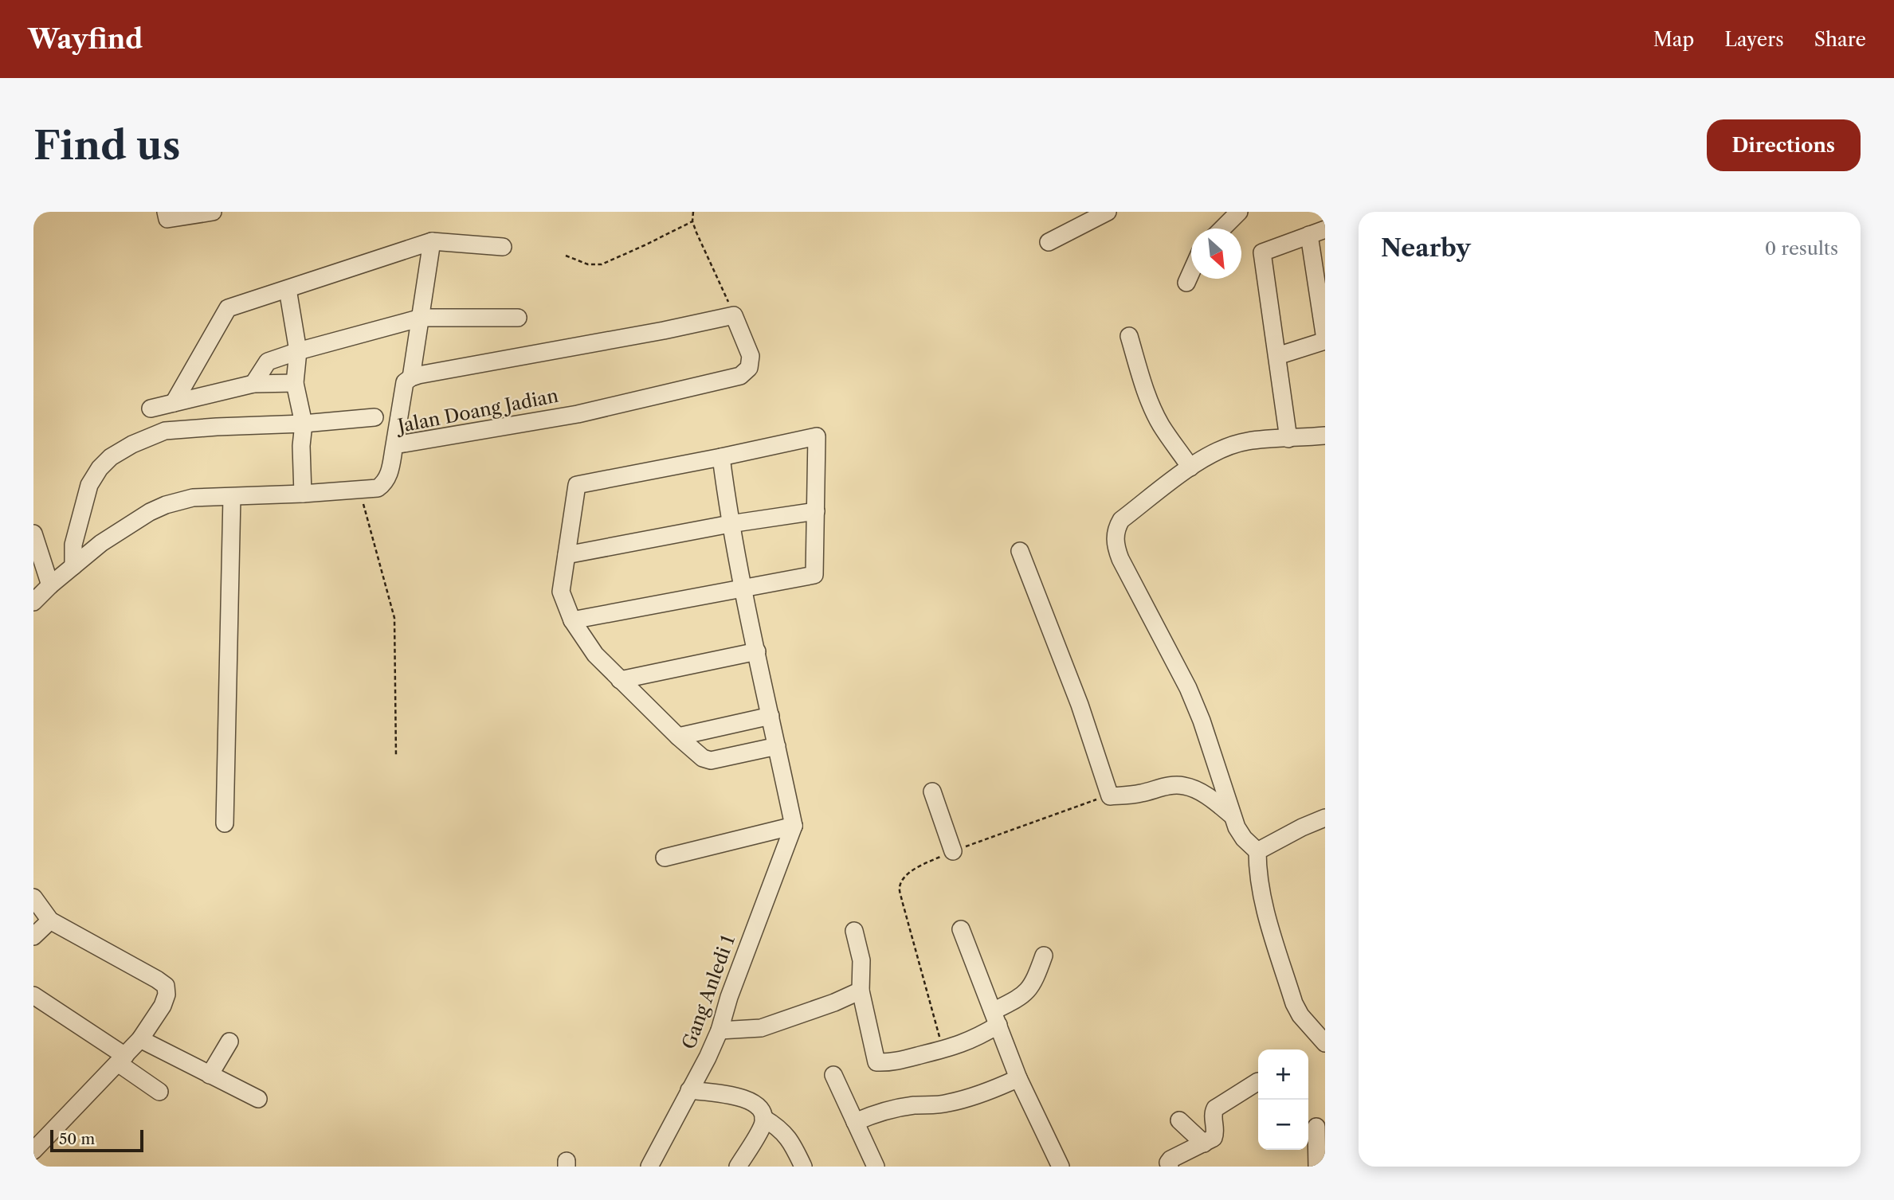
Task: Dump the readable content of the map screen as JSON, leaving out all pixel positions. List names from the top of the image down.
{
  "streets": {
    "street": ["Jalan Doang Jadian", "Gang Anledi 1"]
  },
  "scale_bar": "50 m",
  "north": "bottom right",
  "page": {
    "header": "Wayfind",
    "nav": ["Map", "Layers", "Share"],
    "buttons": "Directions",
    "title": "Find us",
    "heading": ["Nearby", "0 results"],
    "map_buttons": ["+", "−"],
    "scale": "50 m"
  }
}
